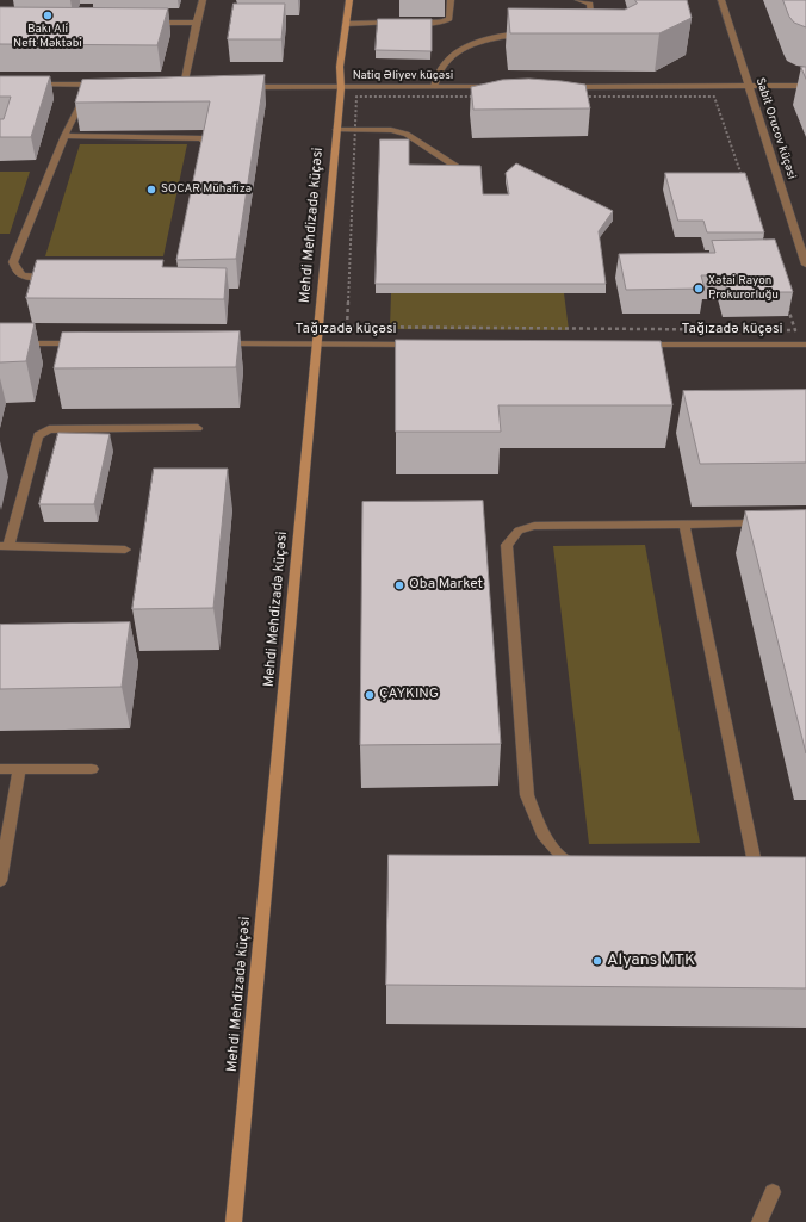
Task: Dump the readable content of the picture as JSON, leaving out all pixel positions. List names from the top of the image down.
{
  "streets": {
    "street": [
      "Natiq Əliyev küçəsi",
      "Sabit Orucov küçəsi",
      "Mehdi Mehdizadə küçəsi",
      "Tağızadə küçəsi"
    ]
  },
  "crossings": [
    ["Natiq Əliyev küçəsi", "Mehdi Mehdizadə küçəsi"],
    ["Mehdi Mehdizadə küçəsi", "Tağızadə küçəsi"]
  ],
  "places": [
    "Bakı Ali Neft Məktəbi",
    "SOCAR Mühafizə",
    "Xətai Rayon Prokurorluğu",
    "Oba Market",
    "ÇAYKING",
    "Alyans MTK"
  ]
}
